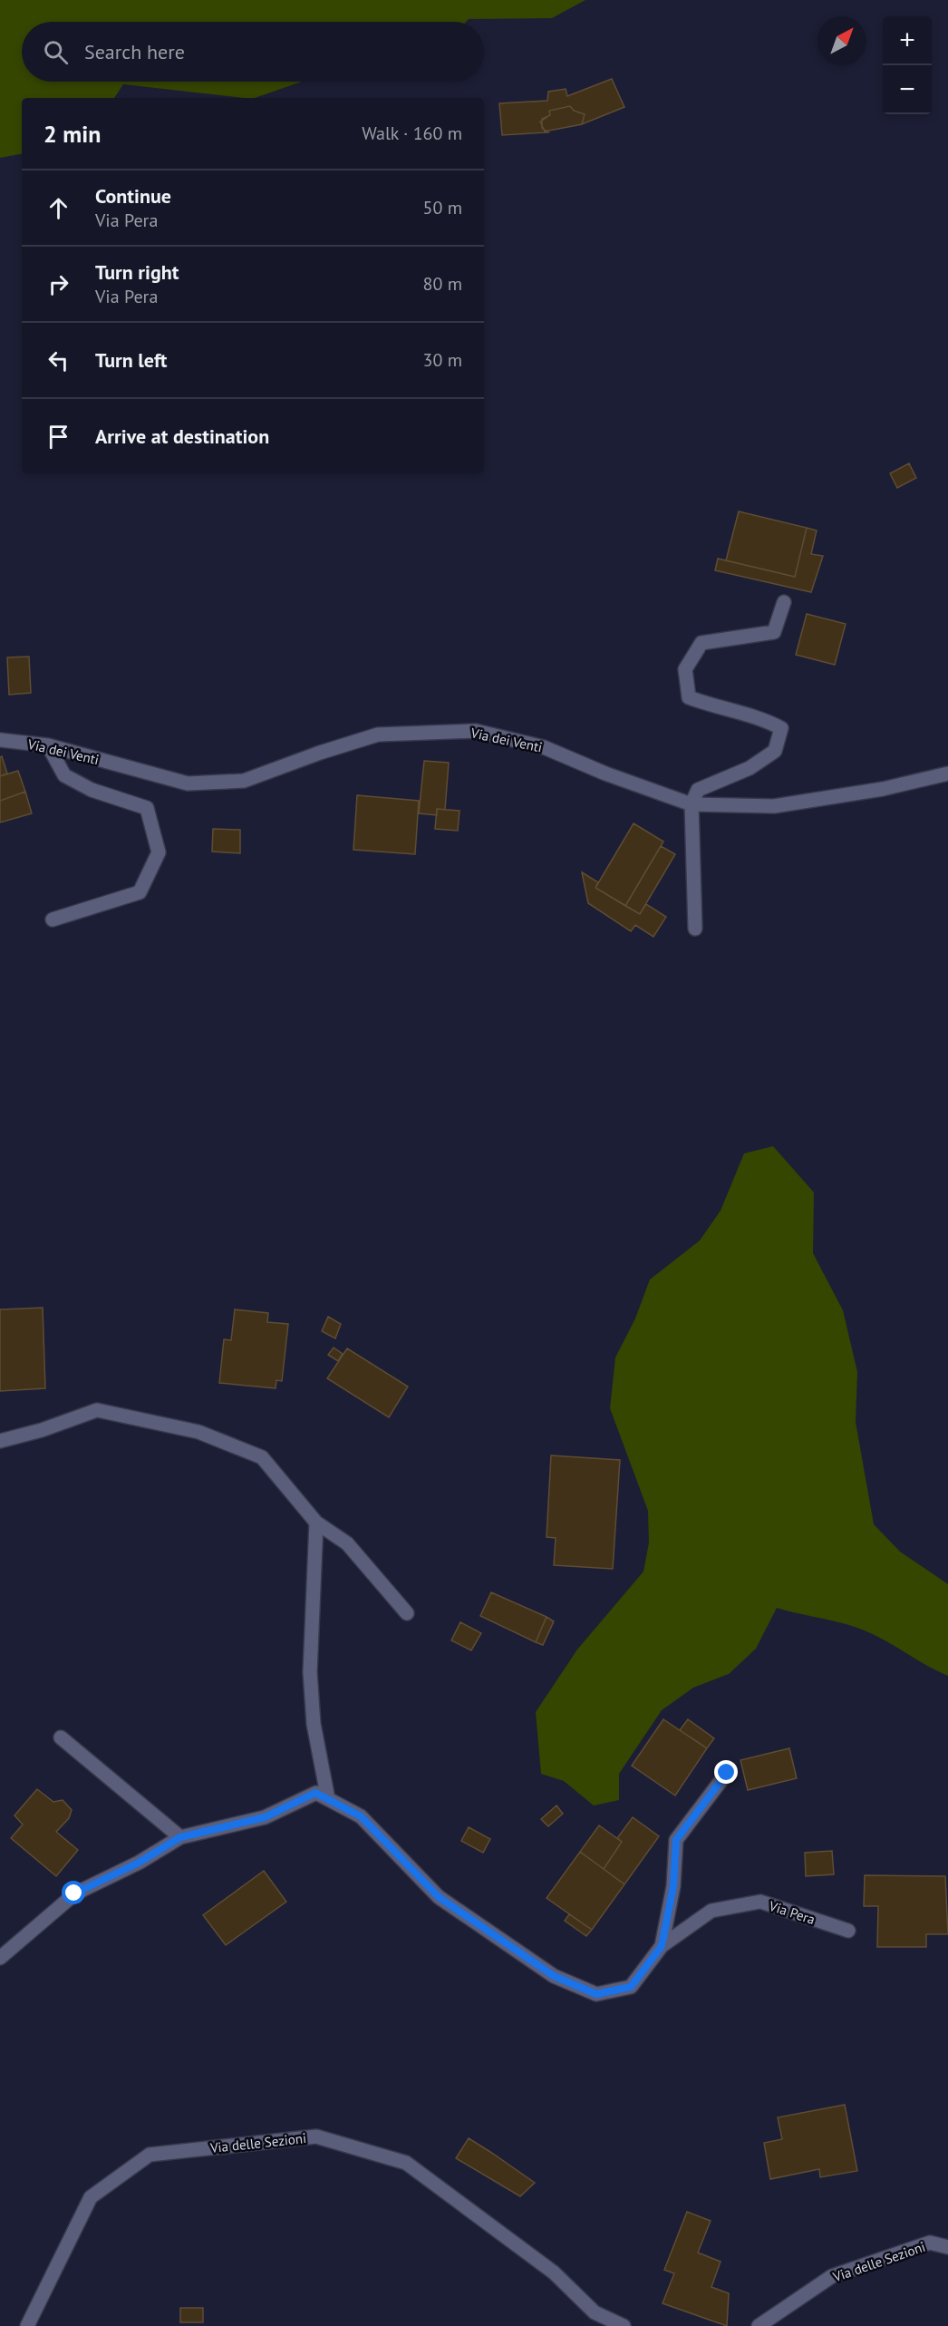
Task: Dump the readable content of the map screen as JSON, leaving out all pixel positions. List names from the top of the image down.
{
  "streets": {
    "street": ["Via dei Venti", "Via Pera", "Via delle Sezioni"]
  },
  "north": "top right",
  "page": {
    "map_buttons": ["+", "−"],
    "search": "Search here",
    "heading": ["2 min", "Walk · 160 m"],
    "list": [
      ["Continue", "Via Pera", "50 m"],
      ["Turn right", "Via Pera", "80 m"],
      ["Turn left", "30 m"],
      "Arrive at destination"
    ]
  }
}
